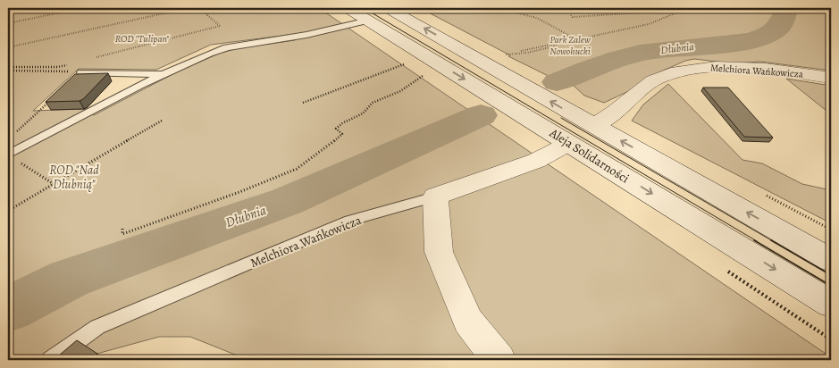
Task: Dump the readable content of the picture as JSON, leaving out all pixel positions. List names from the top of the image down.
{
  "streets": {
    "street": ["Melchiora Wańkowicza", "Aleja Solidarności"]
  },
  "crossings": [
    ["Melchiora Wańkowicza", "Aleja Solidarności"]
  ],
  "water": ["Dłubnia"],
  "parks": ["ROD \"Tulipan\"", "Park Zalew Nowohucki", "ROD \"Nad Dłubnią\""]
}
